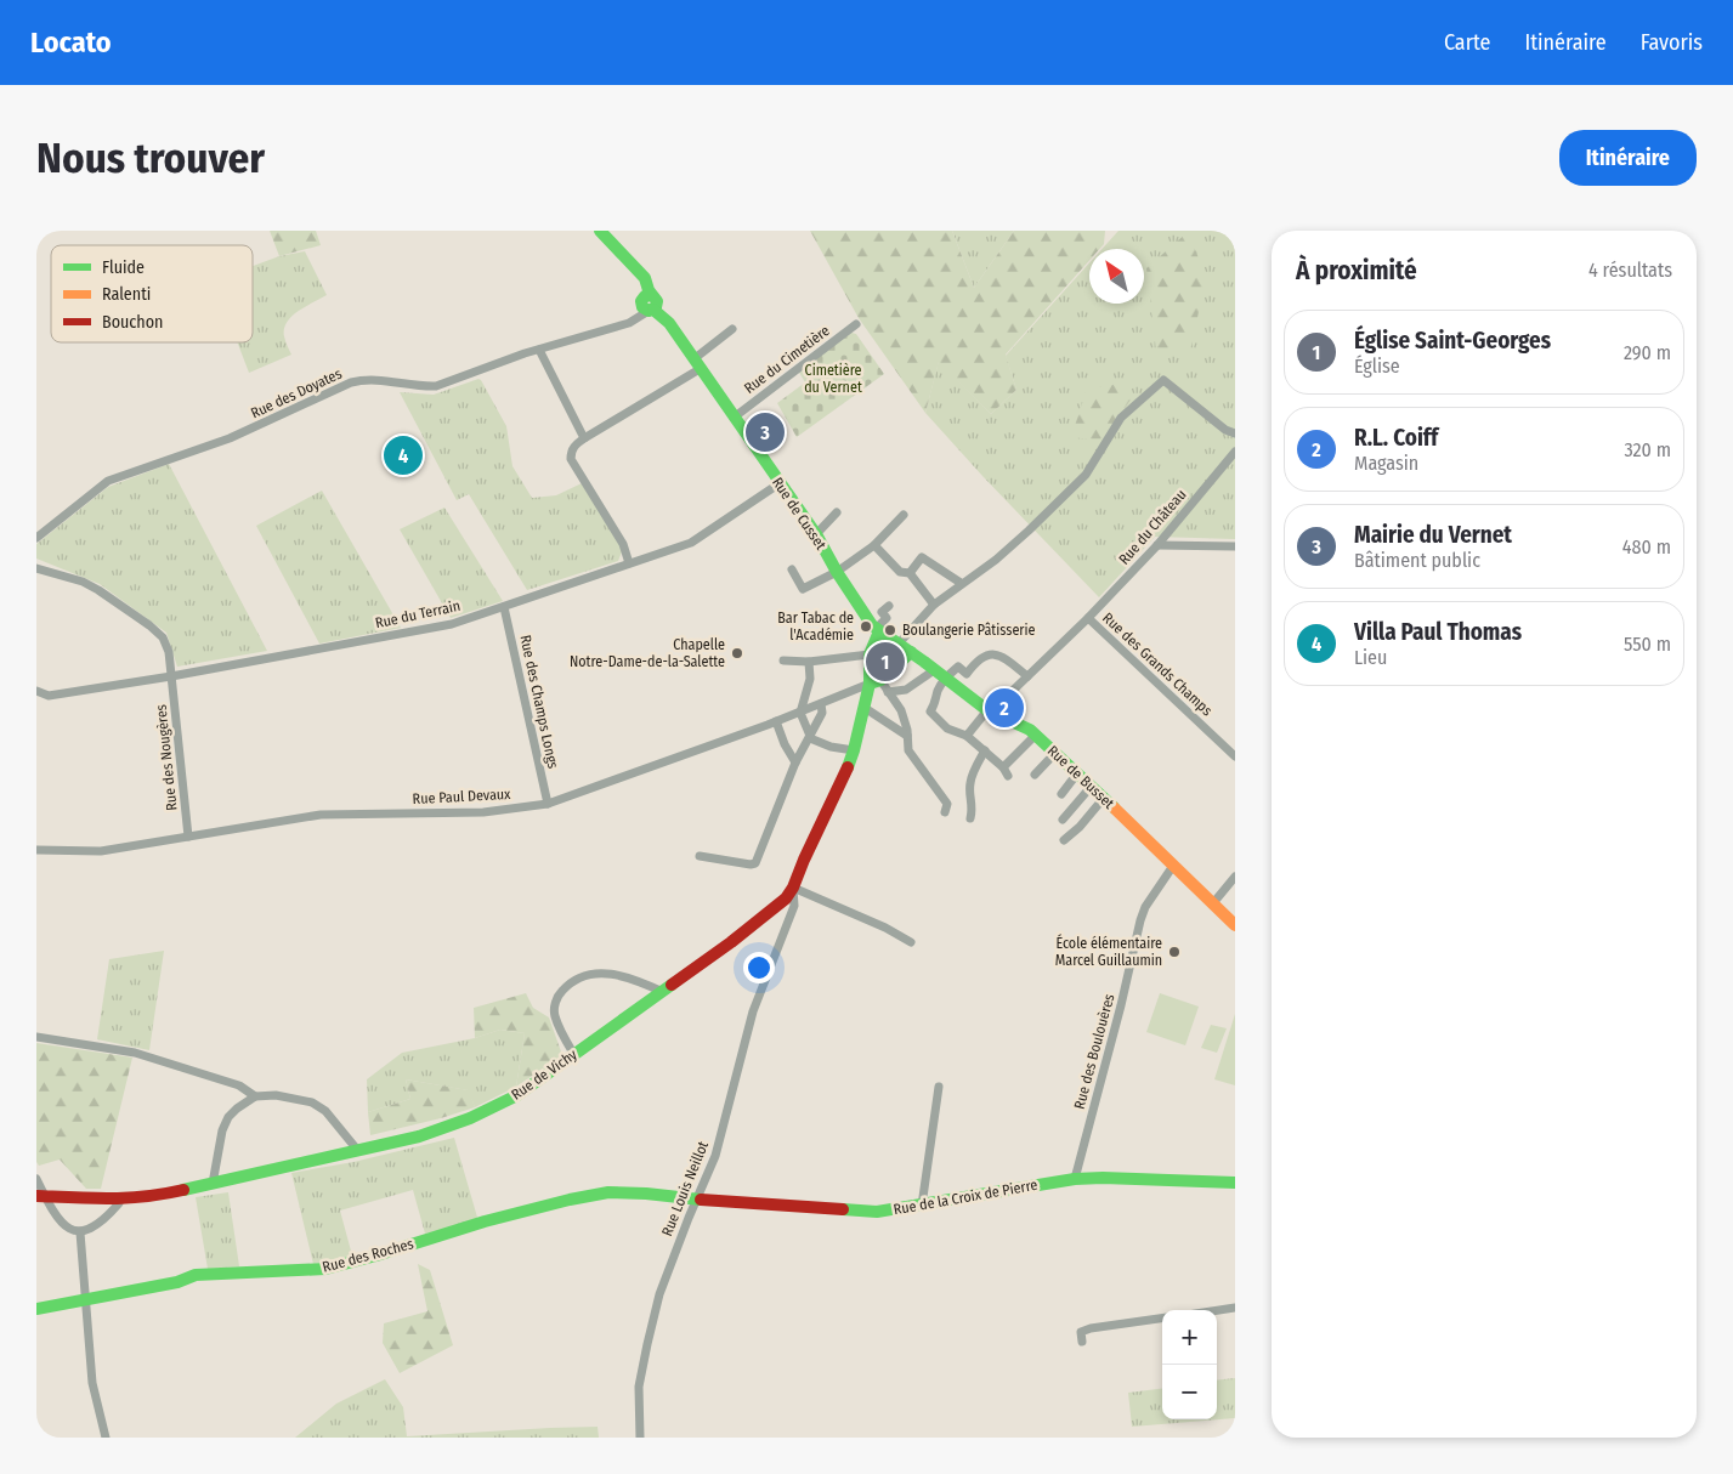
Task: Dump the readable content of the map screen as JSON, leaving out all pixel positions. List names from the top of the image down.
{
  "streets": {
    "street": [
      "Rue du Cimetière",
      "Rue des Doyates",
      "Rue de Cusset",
      "Rue du Château",
      "Rue du Terrain",
      "Rue des Grands Champs",
      "Rue des Champs Longs",
      "Rue des Nougères",
      "Rue de Busset",
      "Rue Paul Devaux",
      "Rue des Boulouères",
      "Rue de Vichy",
      "Rue Louis Neillot",
      "Rue de la Croix de Pierre",
      "Rue des Roches"
    ]
  },
  "crossings": [
    ["Rue du Cimetière", "Rue de Cusset"],
    ["Rue des Doyates", "Rue de Cusset"],
    ["Rue de Cusset", "Rue du Terrain"],
    ["Rue de Cusset", "Rue de Busset"],
    ["Rue du Château", "Rue des Grands Champs"],
    ["Rue du Château", "Rue de Busset"],
    ["Rue du Terrain", "Rue des Champs Longs"],
    ["Rue du Terrain", "Rue des Nougères"],
    ["Rue des Champs Longs", "Rue Paul Devaux"],
    ["Rue des Nougères", "Rue Paul Devaux"],
    ["Rue de Busset", "Rue des Boulouères"],
    ["Rue Paul Devaux", "Rue de Vichy"],
    ["Rue des Boulouères", "Rue de la Croix de Pierre"],
    ["Rue de Vichy", "Rue Louis Neillot"],
    ["Rue Louis Neillot", "Rue de la Croix de Pierre"],
    ["Rue Louis Neillot", "Rue des Roches"],
    ["Rue de la Croix de Pierre", "Rue des Roches"]
  ],
  "parks": ["Cimetière du Vernet"],
  "places": [
    "Bar Tabac de l'Académie",
    "Boulangerie Pâtisserie",
    "Chapelle Notre-Dame-de-la-Salette",
    "École élémentaire Marcel Guillaumin"
  ],
  "legend": ["Fluide", "Ralenti", "Bouchon"],
  "north": "top left",
  "page": {
    "header": "Locato",
    "nav": ["Carte", "Itinéraire", "Favoris"],
    "buttons": "Itinéraire",
    "title": "Nous trouver",
    "heading": ["À proximité", "4 résultats"],
    "list": [
      {
        "mark": "1",
        "name": "Église Saint-Georges",
        "note": "Église",
        "value": "290 m"
      },
      {
        "mark": "2",
        "name": "R.L. Coiff",
        "note": "Magasin",
        "value": "320 m"
      },
      {
        "mark": "3",
        "name": "Mairie du Vernet",
        "note": "Bâtiment public",
        "value": "480 m"
      },
      {
        "mark": "4",
        "name": "Villa Paul Thomas",
        "note": "Lieu",
        "value": "550 m"
      }
    ],
    "pins": [
      "3",
      "4",
      "1",
      "2"
    ],
    "map_buttons": ["+", "−"]
  }
}
